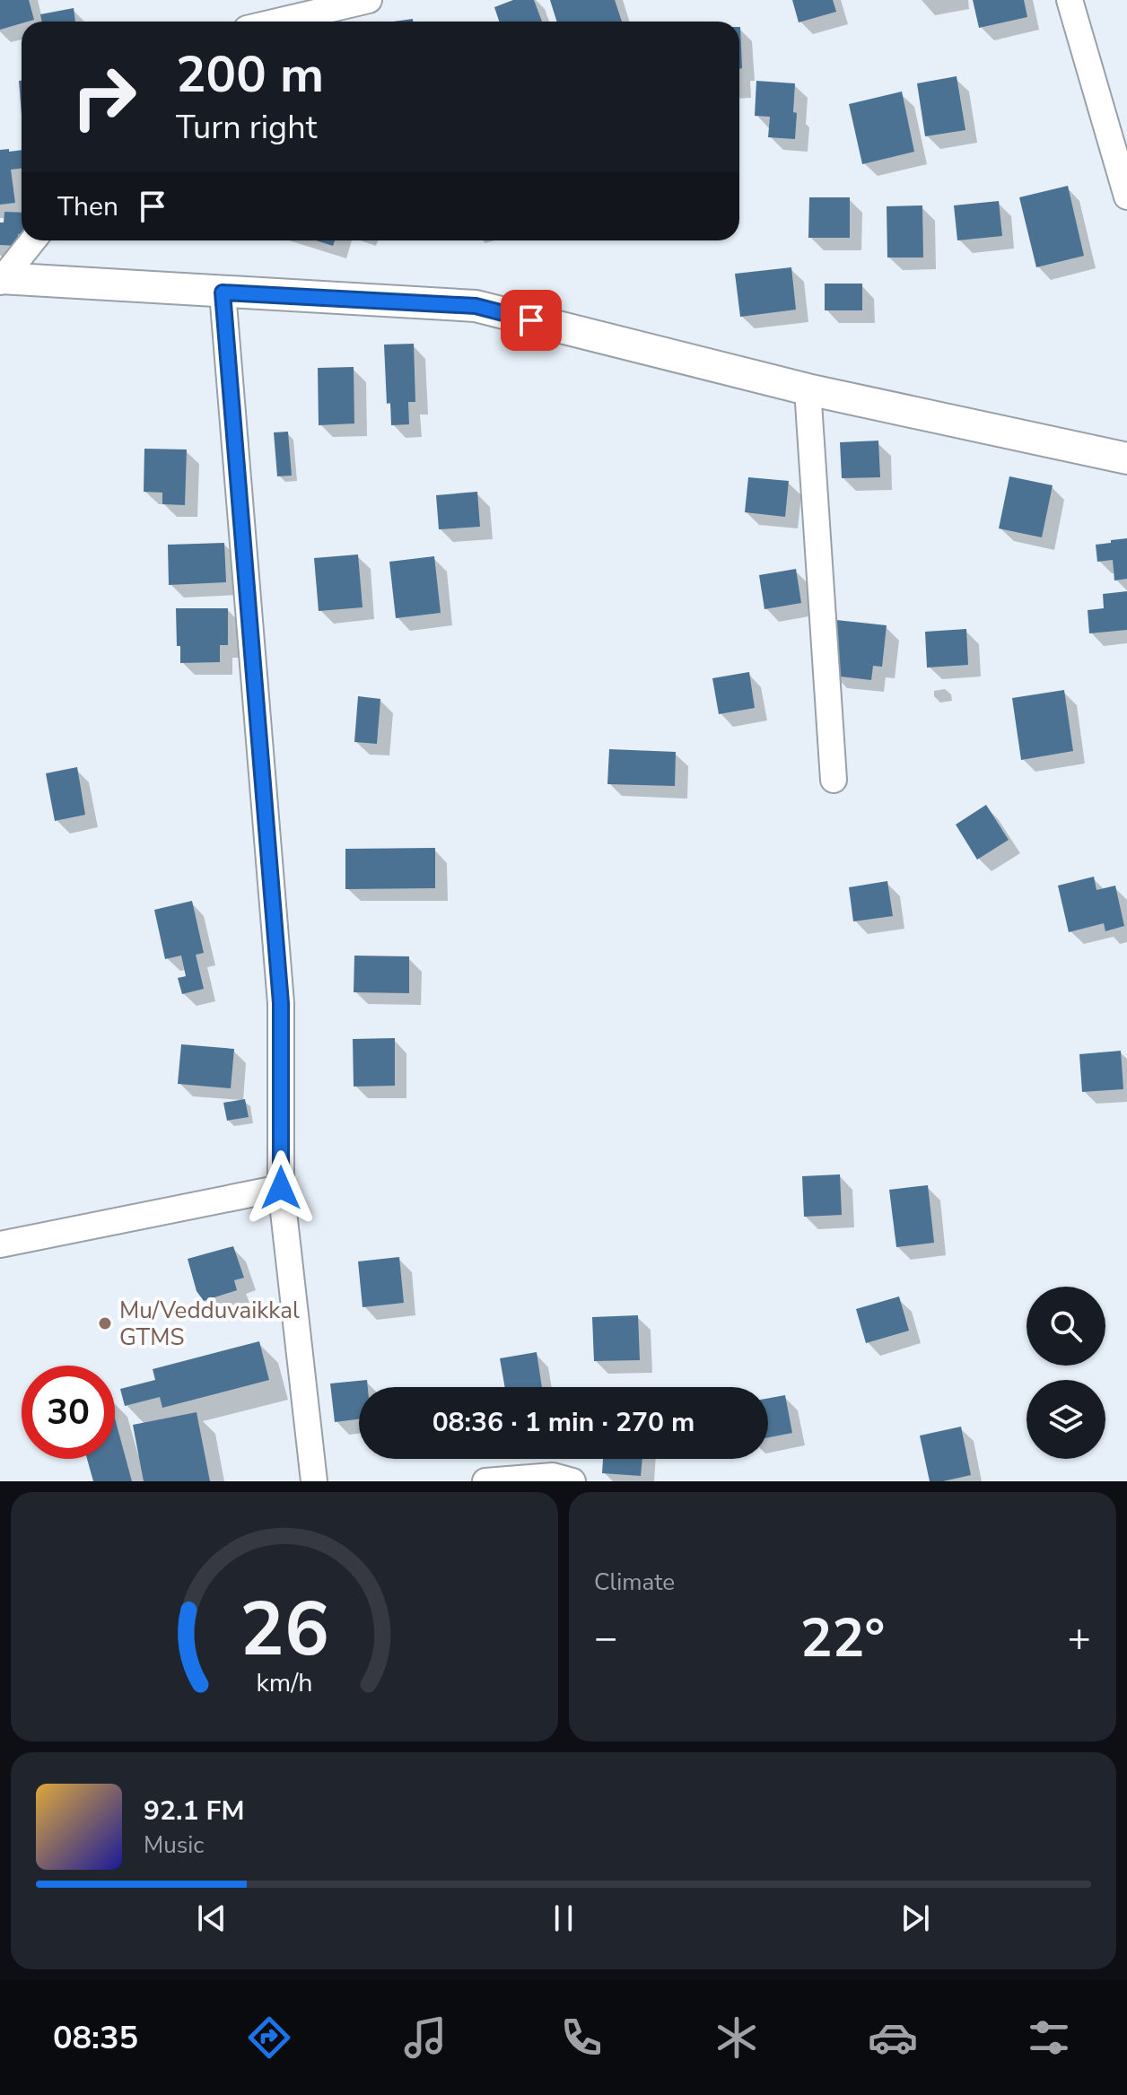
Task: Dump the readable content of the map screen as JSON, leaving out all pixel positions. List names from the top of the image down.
{
  "places": ["Mu/Vedduvaikkal GTMS"],
  "page": {
    "turn": ["200 m", "Turn right"],
    "then": "Then",
    "limit": "30",
    "trip": "08:36 · 1 min · 270 m",
    "tile": "Climate",
    "heat": ["−", "22°", "+"],
    "song": ["92.1 FM", "Music"],
    "tabs": "08:35",
    "gauge": ["26", "km/h"]
  }
}
